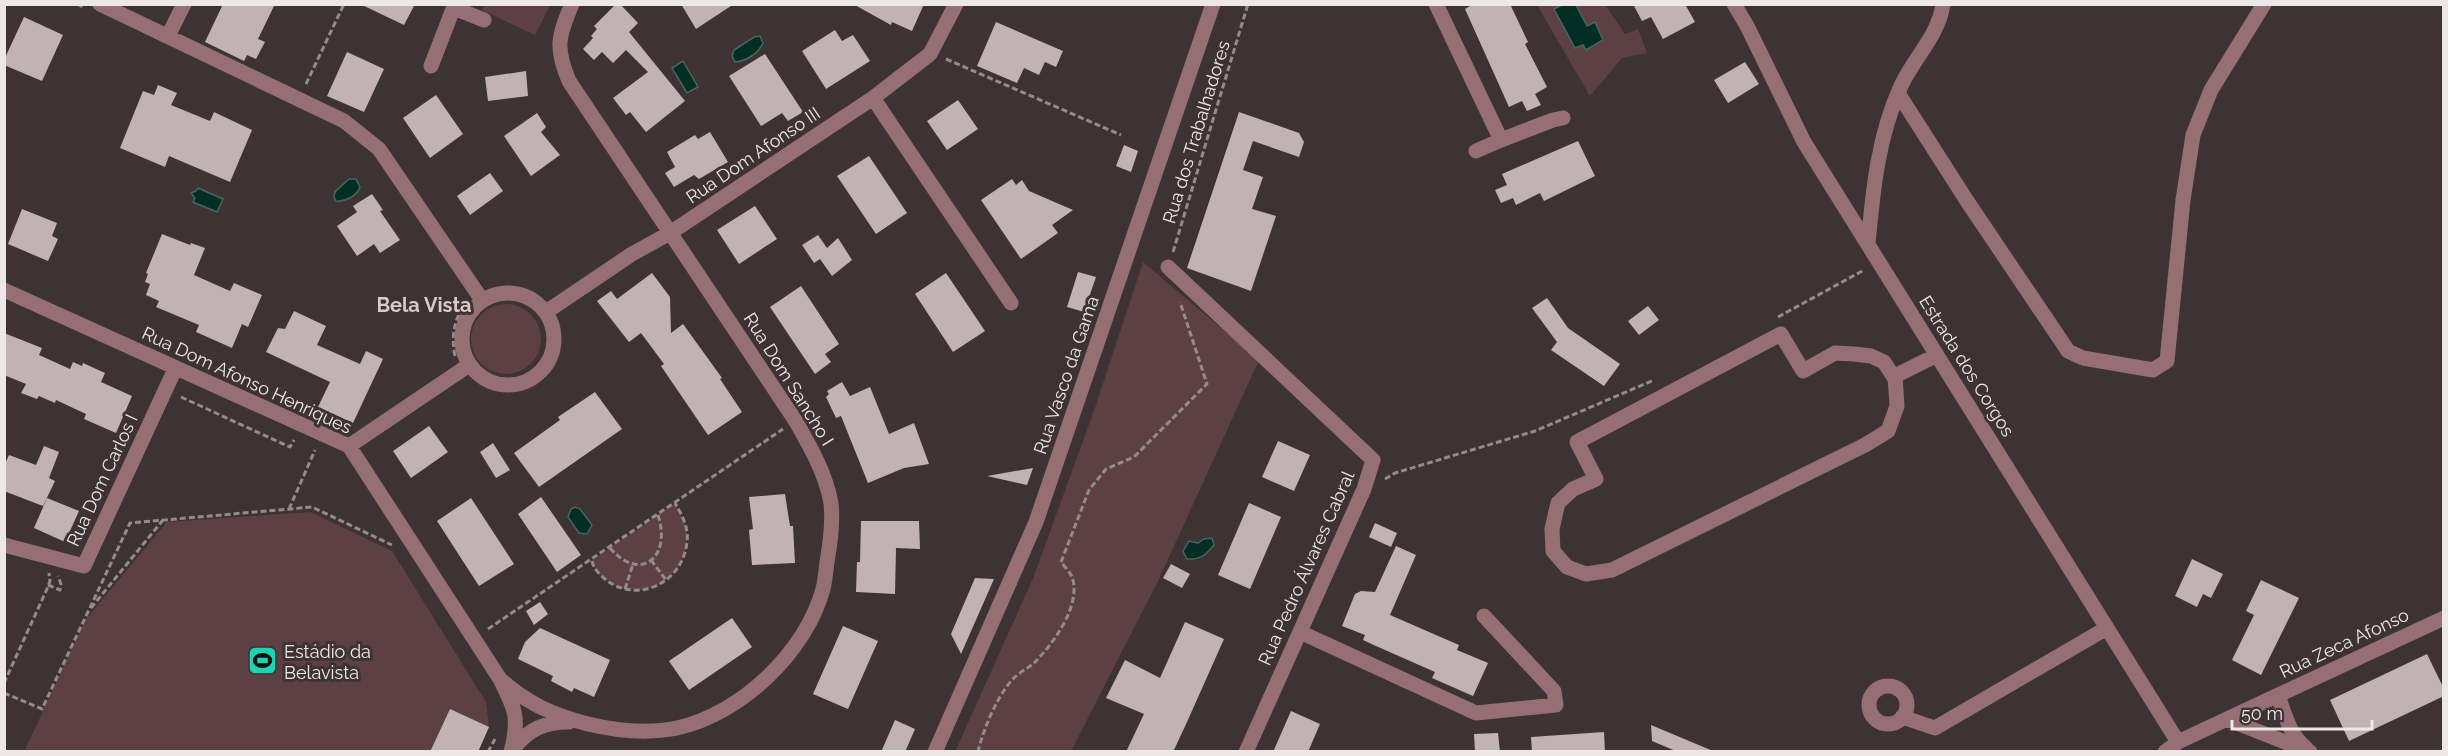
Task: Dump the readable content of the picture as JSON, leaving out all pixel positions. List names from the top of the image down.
{
  "streets": {
    "street": [
      "Rua Dom Afonso III",
      "Estrada dos Corgos",
      "Rua Vasco da Gama",
      "Rua Dom Sancho I",
      "Rua Dom Afonso Henriques",
      "Rua Dom Carlos I",
      "Rua Pedro Álvares Cabral",
      "Rua Zeca Afonso"
    ],
    "path": ["Rua dos Trabalhadores"]
  },
  "crossings": [
    ["Rua dos Trabalhadores", "Rua Pedro Álvares Cabral"],
    ["Rua Dom Afonso III", "Rua Dom Sancho I"],
    ["Estrada dos Corgos", "Rua Zeca Afonso"],
    ["Rua Dom Afonso Henriques", "Rua Dom Carlos I"]
  ],
  "districts": ["Bela Vista"],
  "places": {
    "sports": ["Estádio da Belavista"]
  },
  "scale_bar": "50 m"
}
